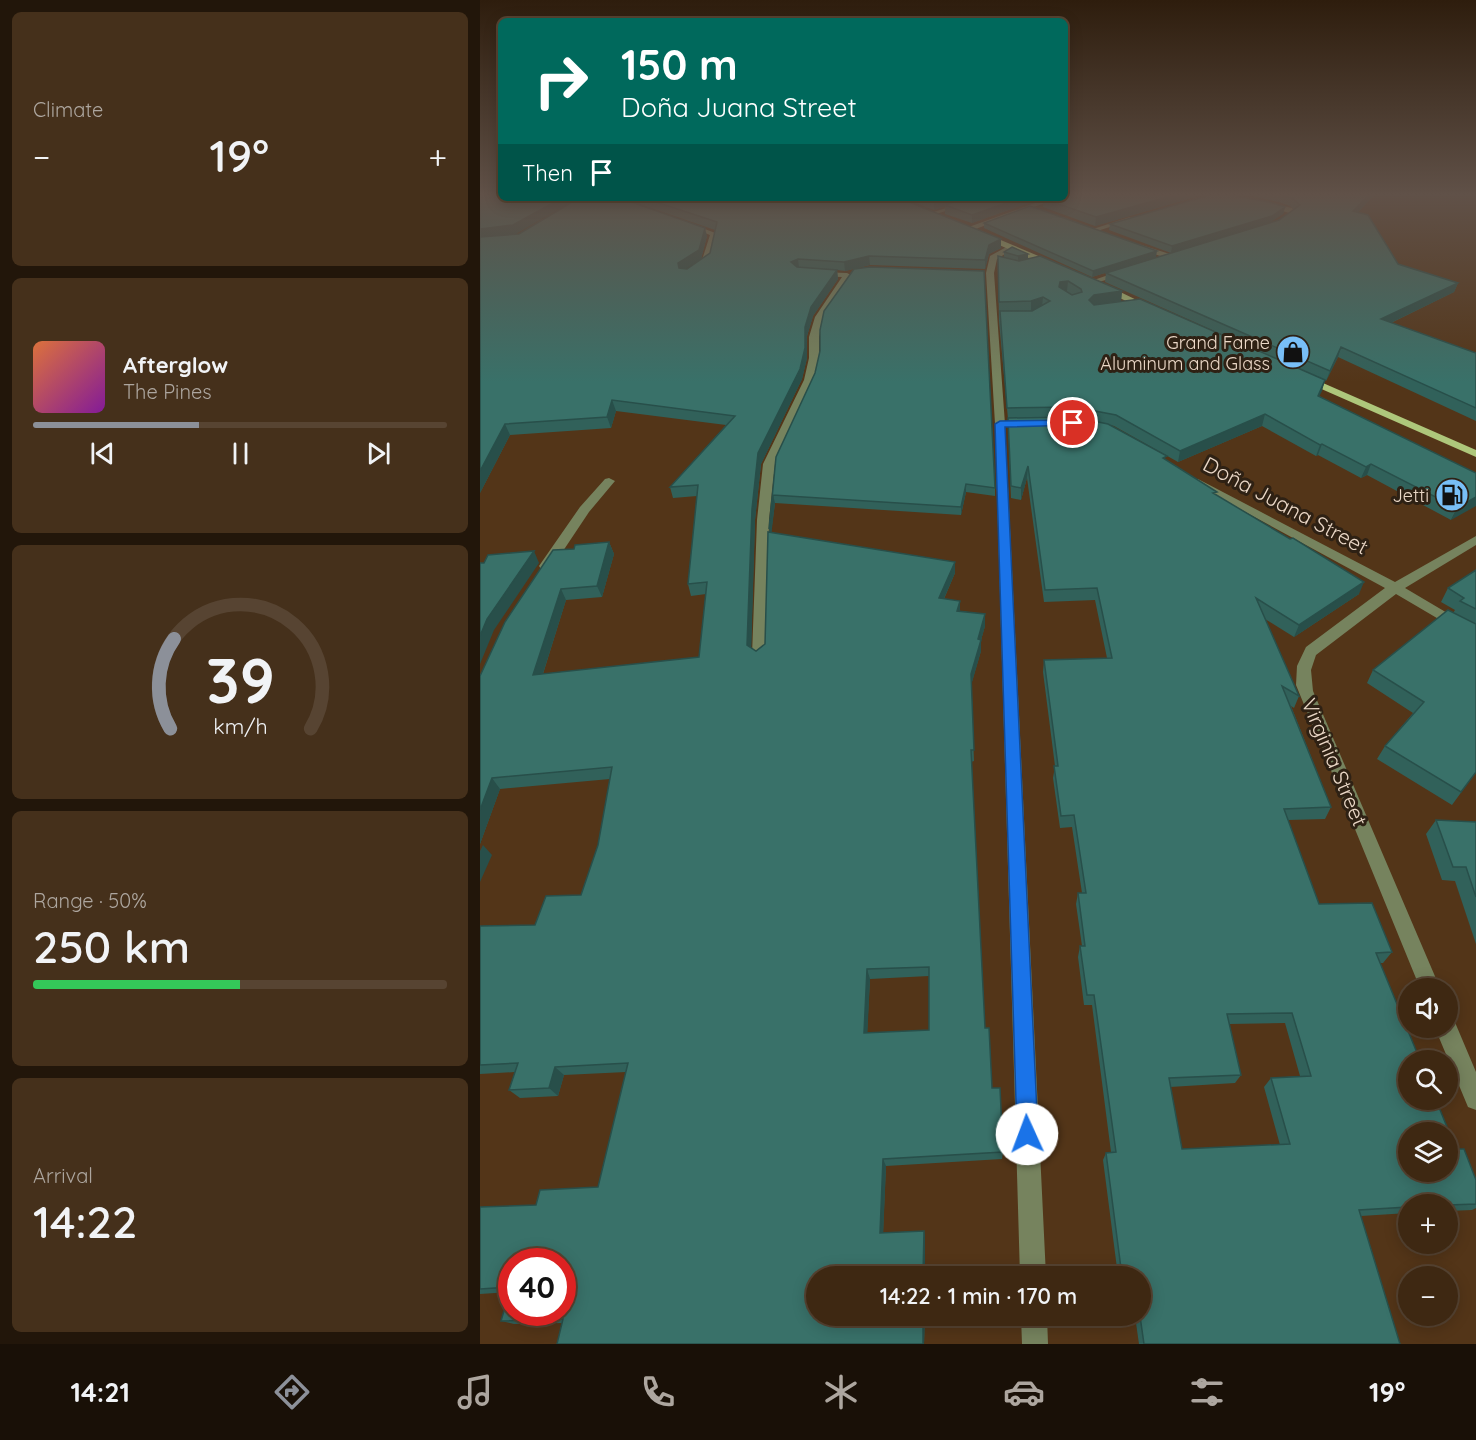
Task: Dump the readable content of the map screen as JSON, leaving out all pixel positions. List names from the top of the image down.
{
  "streets": {
    "street": ["Doña Juana Street", "Virginia Street"]
  },
  "crossings": [
    ["Doña Juana Street", "Virginia Street"]
  ],
  "places": {
    "shop": ["Grand Fame Aluminum and Glass"],
    "fuel station": ["Jetti"]
  },
  "page": {
    "tile": [
      "Climate",
      ["Range · 50%", "250 km"],
      ["Arrival", "14:22"]
    ],
    "turn": ["150 m", "Doña Juana Street"],
    "heat": ["−", "19°", "+"],
    "then": "Then",
    "song": ["Afterglow", "The Pines"],
    "map_buttons": ["+", "−"],
    "limit": "40",
    "trip": "14:22 · 1 min · 170 m",
    "tabs": ["14:21", "19°"],
    "gauge": ["39", "km/h"]
  }
}
